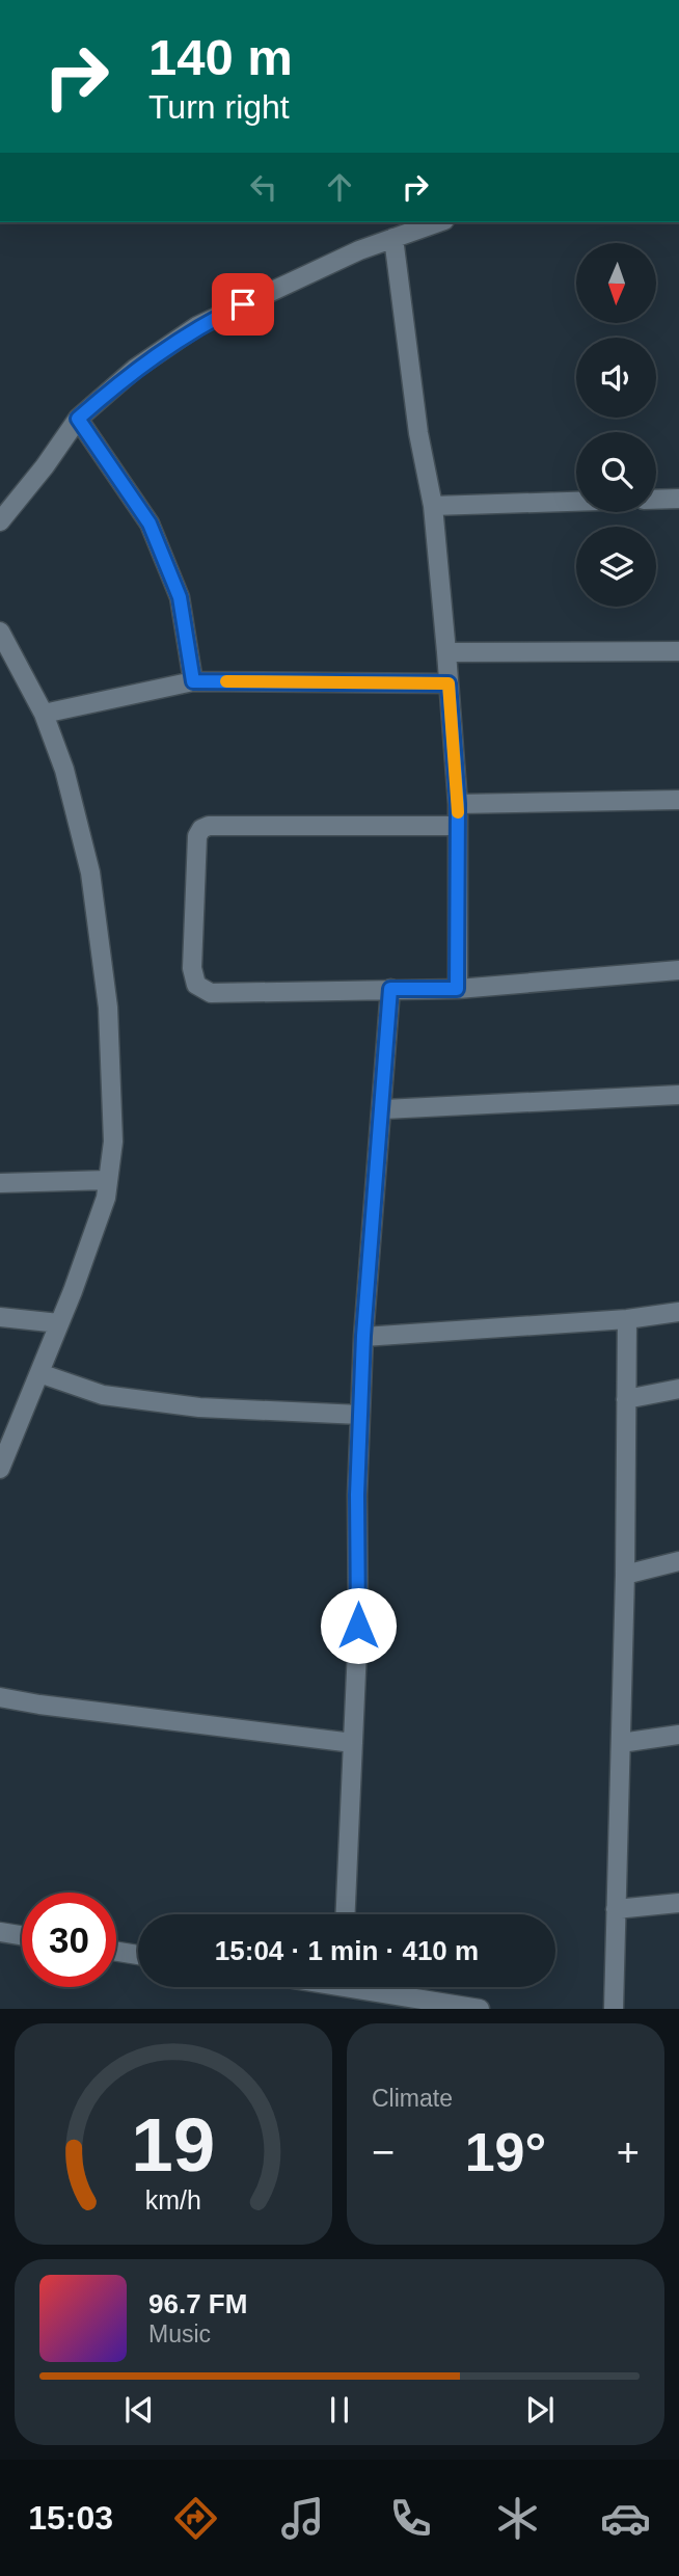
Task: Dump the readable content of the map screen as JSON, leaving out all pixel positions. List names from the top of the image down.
{
  "north": "bottom",
  "page": {
    "turn": ["140 m", "Turn right"],
    "limit": "30",
    "trip": "15:04 · 1 min · 410 m",
    "tile": "Climate",
    "heat": ["−", "19°", "+"],
    "song": ["96.7 FM", "Music"],
    "tabs": "15:03",
    "gauge": ["19", "km/h"]
  }
}
